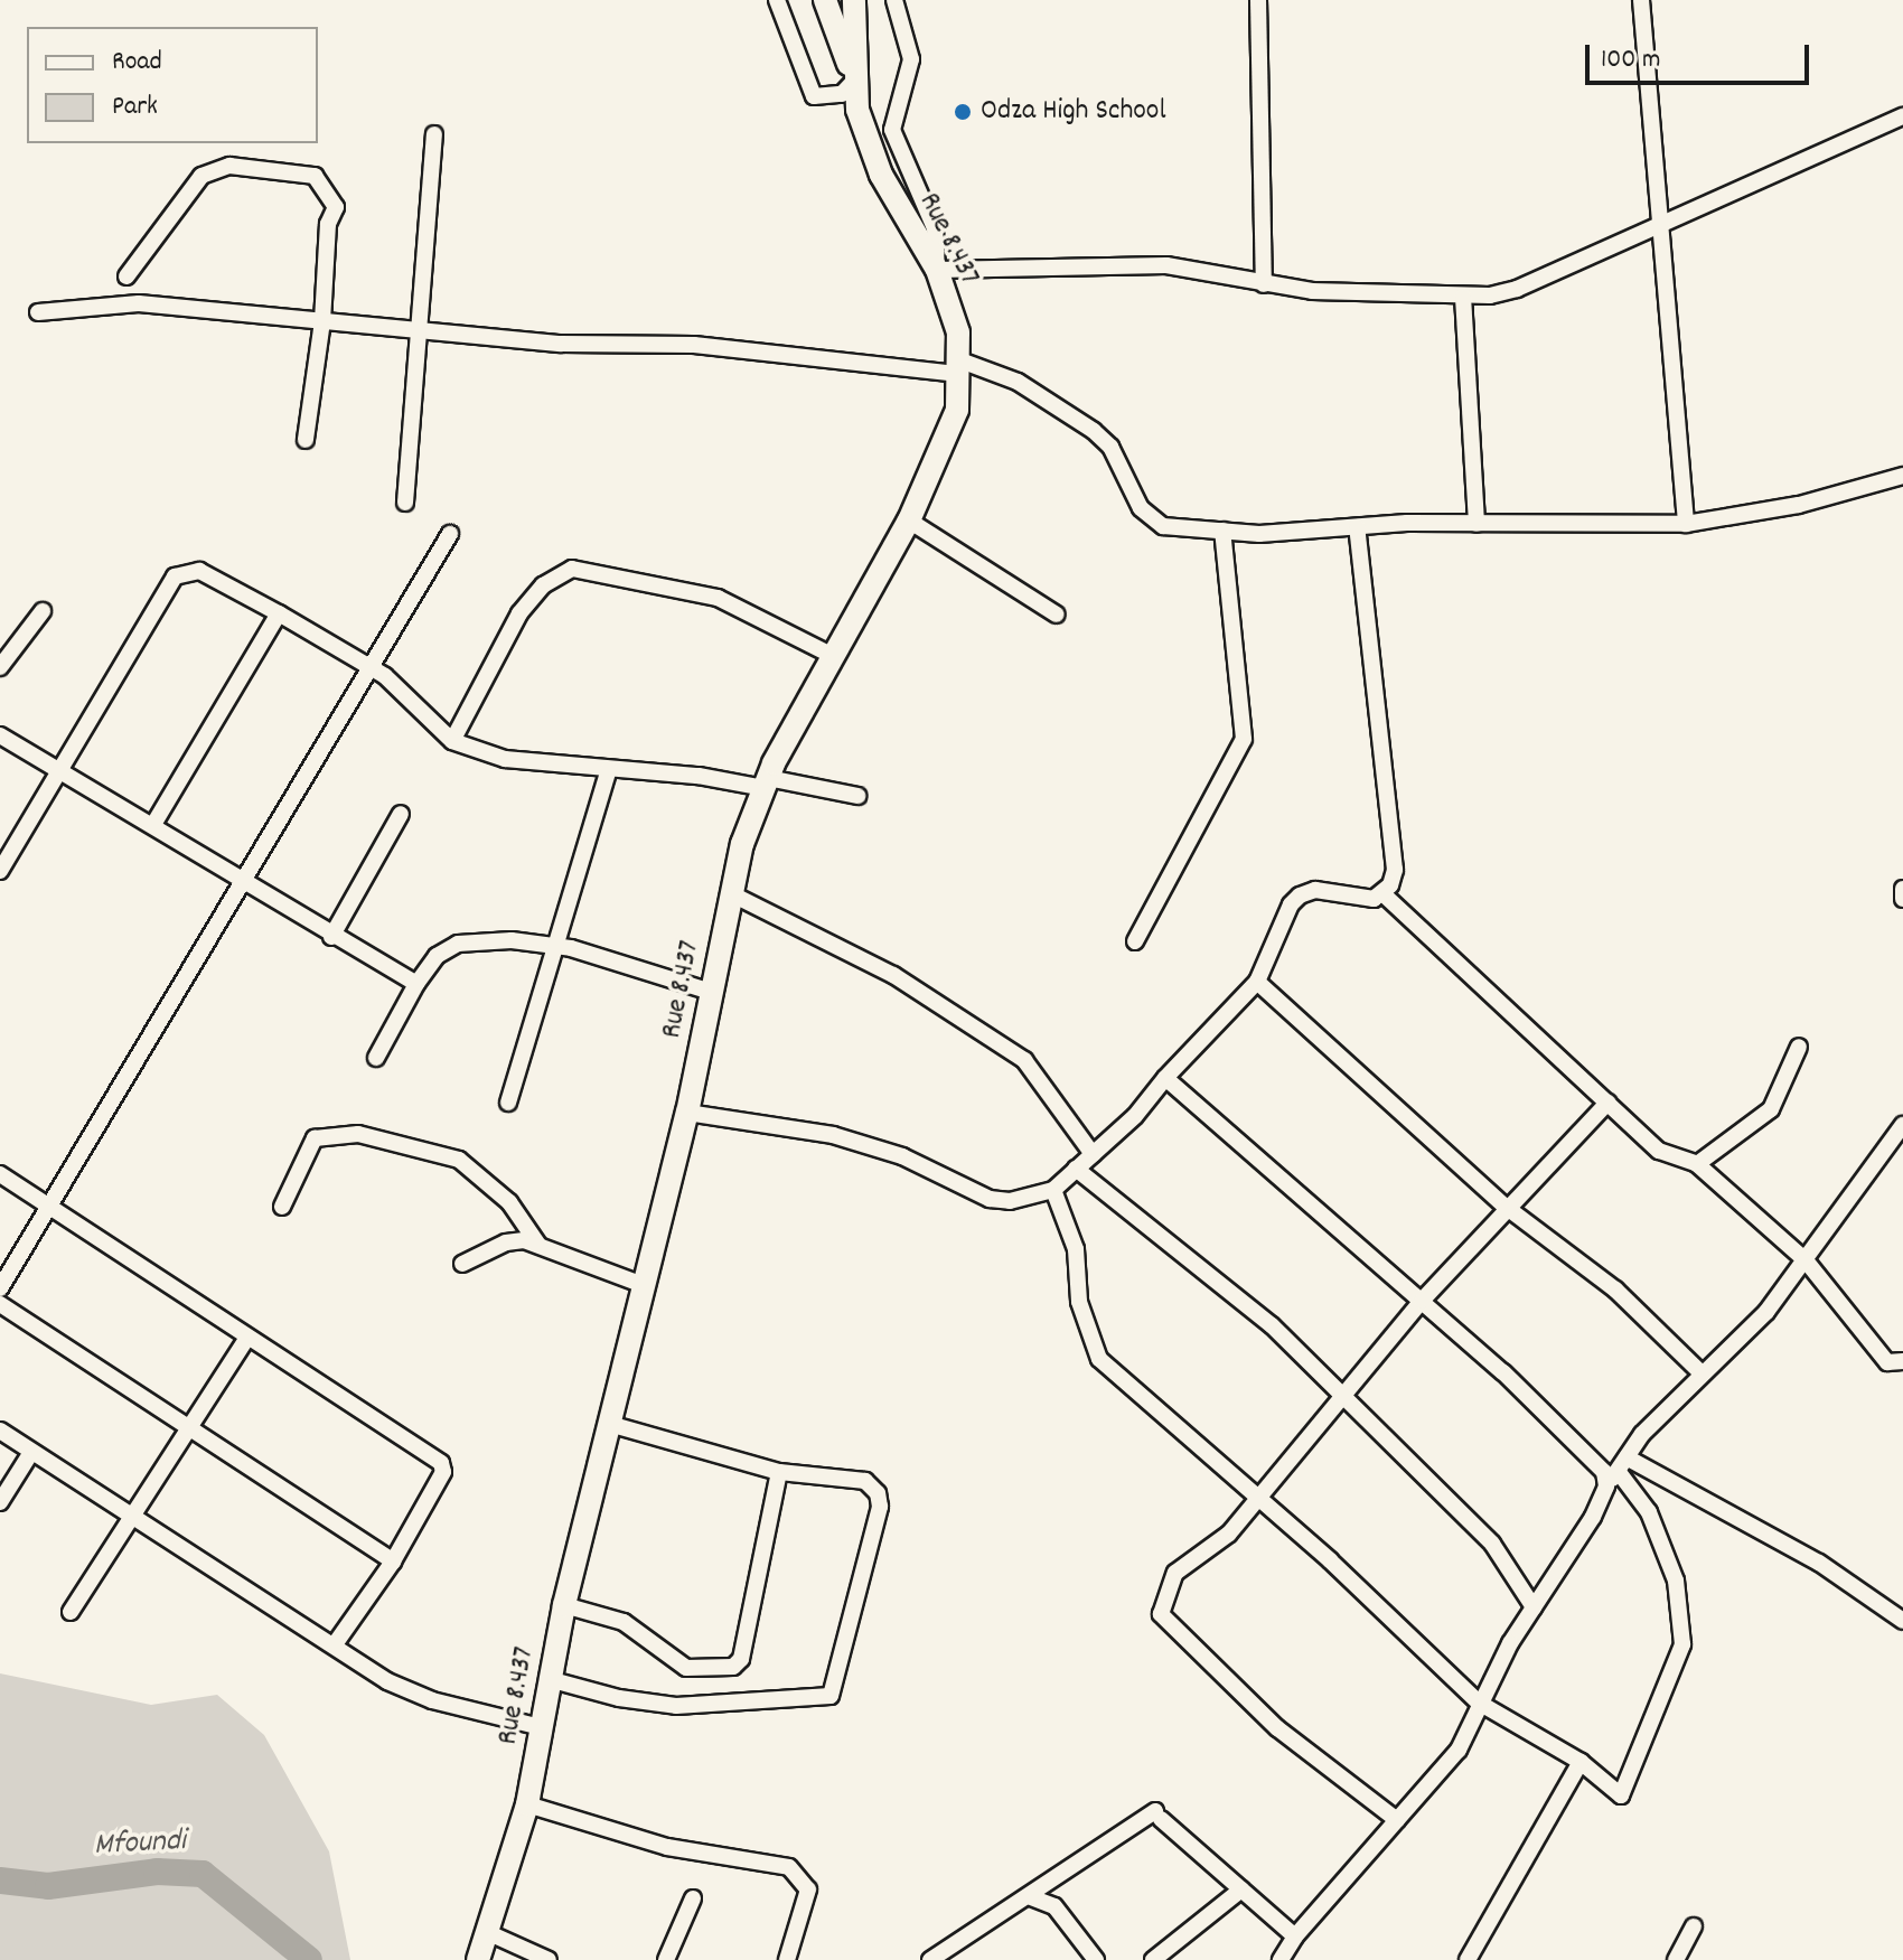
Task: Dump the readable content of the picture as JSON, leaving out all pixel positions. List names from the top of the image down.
{
  "streets": {
    "main road": ["Rue 8.437"]
  },
  "water": ["Mfoundi"],
  "places": ["Odza High School"],
  "legend": ["Road", "Park"],
  "scale_bar": "100 m"
}
